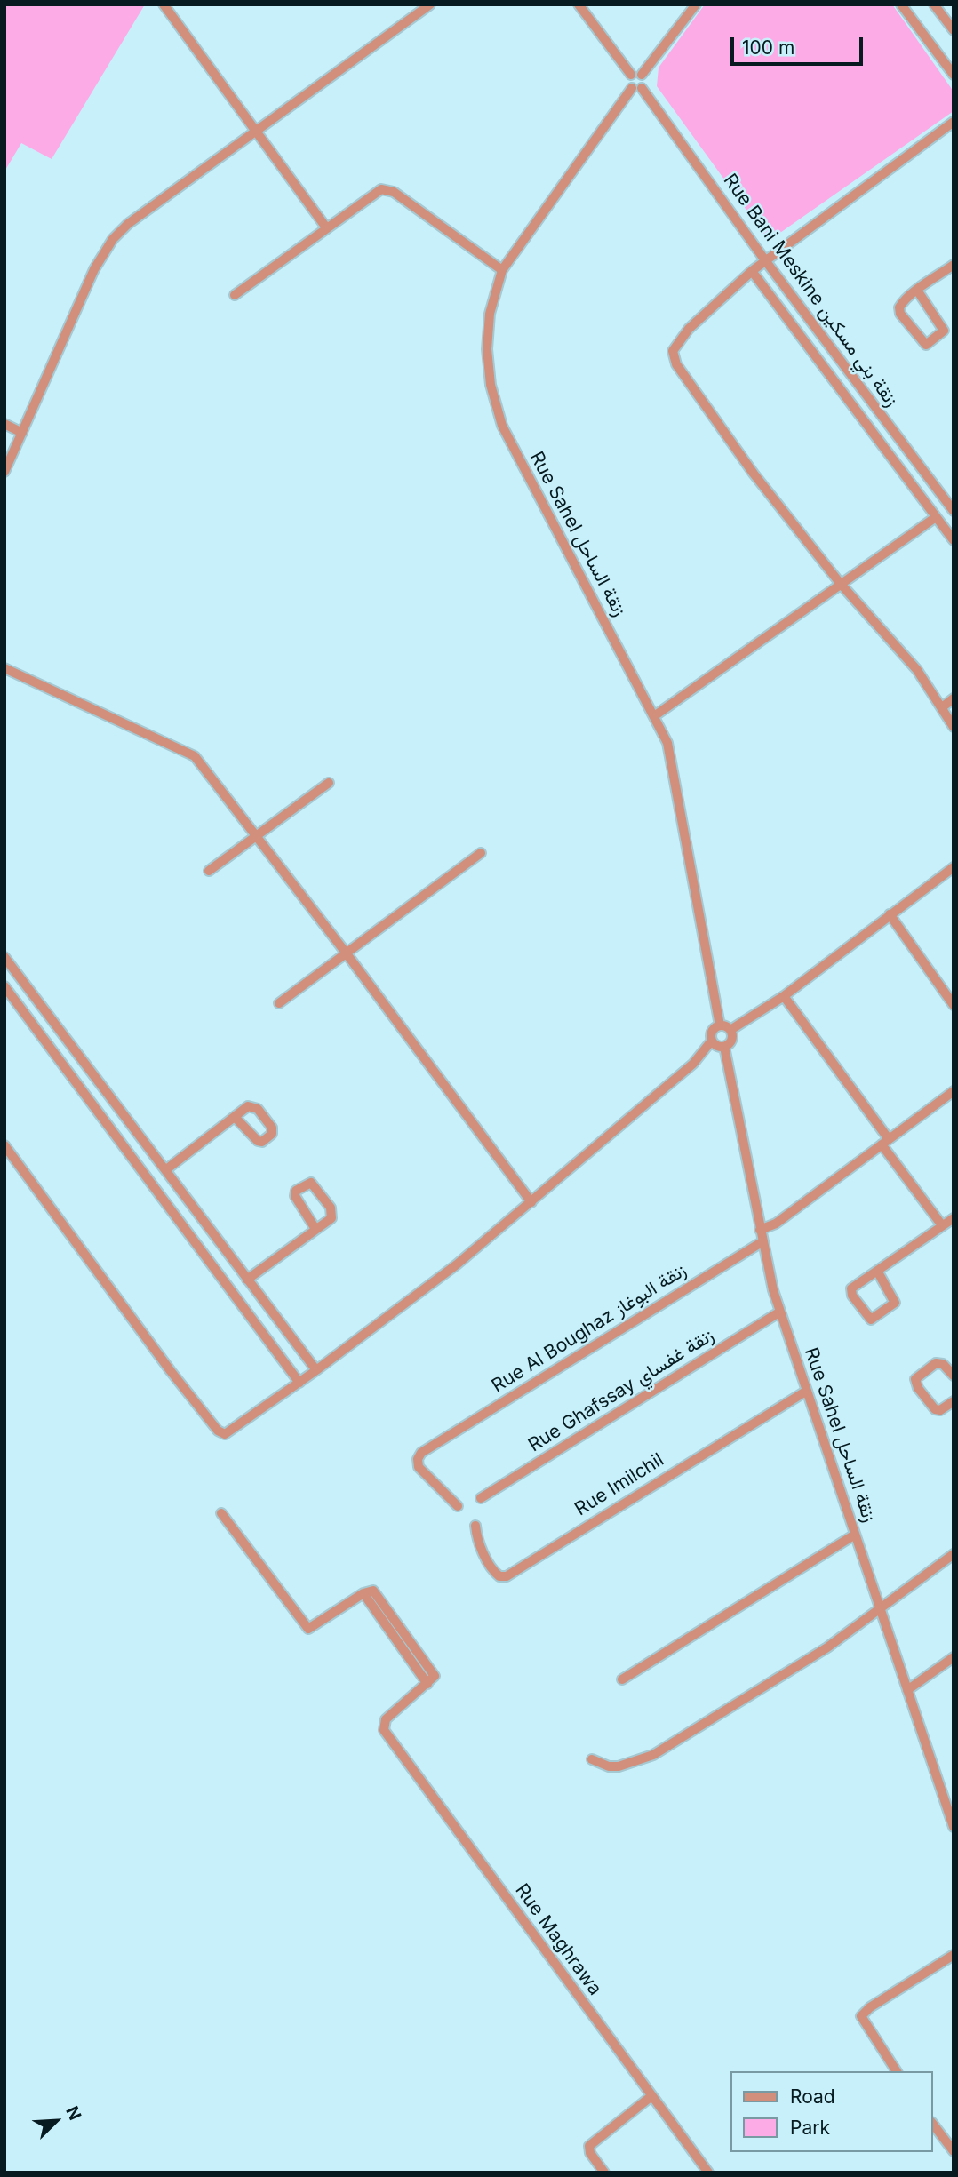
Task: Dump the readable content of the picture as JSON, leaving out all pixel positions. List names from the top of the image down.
{
  "streets": {
    "street": [
      "Rue Bani Meskine زنقة بني مسكين",
      "Rue Sahel زنقة الساحل",
      "Rue Al Boughaz زنقة البوغاز",
      "Rue Ghafssay زنقة غفساي",
      "Rue Imilchil",
      "Rue Maghrawa"
    ]
  },
  "crossings": [
    ["Rue Bani Meskine زنقة بني مسكين", "Rue Sahel زنقة الساحل"],
    ["Rue Sahel زنقة الساحل", "Rue Al Boughaz زنقة البوغاز"],
    ["Rue Sahel زنقة الساحل", "Rue Ghafssay زنقة غفساي"],
    ["Rue Sahel زنقة الساحل", "Rue Imilchil"]
  ],
  "legend": ["Road", "Park"],
  "scale_bar": "100 m",
  "north": "top right"
}
